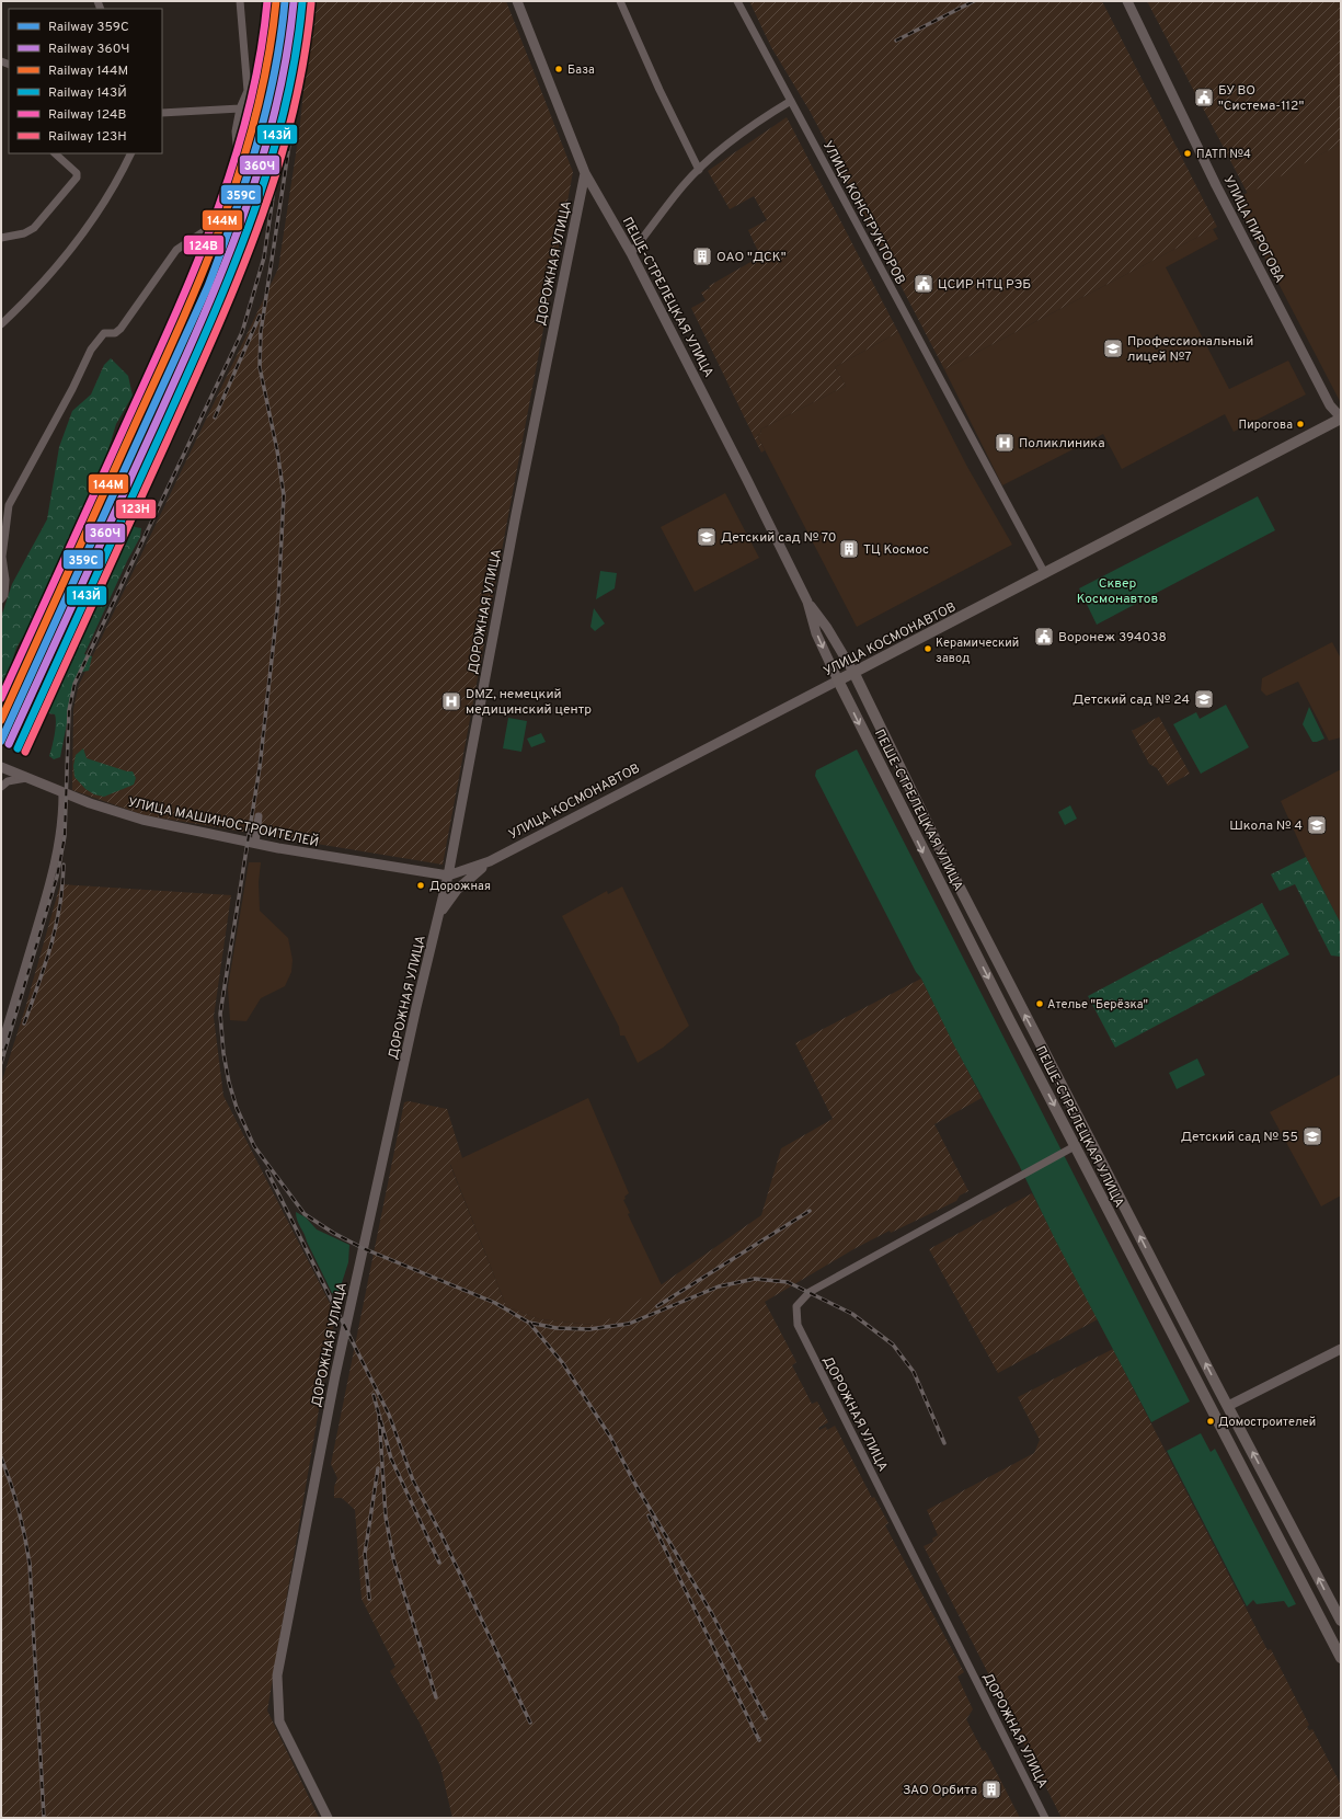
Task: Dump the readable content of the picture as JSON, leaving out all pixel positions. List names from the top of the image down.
{
  "streets": {
    "main road": ["ПЕШЕ-СТРЕЛЕЦКАЯ УЛИЦА", "УЛИЦА КОСМОНАВТОВ"],
    "street": [
      "УЛИЦА КОНСТРУКТОРОВ",
      "УЛИЦА ПИРОГОВА",
      "ДОРОЖНАЯ УЛИЦА",
      "УЛИЦА МАШИНОСТРОИТЕЛЕЙ"
    ]
  },
  "crossings": [
    ["УЛИЦА КОНСТРУКТОРОВ", "УЛИЦА КОСМОНАВТОВ"],
    ["УЛИЦА ПИРОГОВА", "УЛИЦА КОСМОНАВТОВ"],
    ["ДОРОЖНАЯ УЛИЦА", "ПЕШЕ-СТРЕЛЕЦКАЯ УЛИЦА"],
    ["ДОРОЖНАЯ УЛИЦА", "УЛИЦА КОСМОНАВТОВ"],
    ["ДОРОЖНАЯ УЛИЦА", "УЛИЦА МАШИНОСТРОИТЕЛЕЙ"],
    ["ПЕШЕ-СТРЕЛЕЦКАЯ УЛИЦА", "УЛИЦА КОСМОНАВТОВ"],
    ["УЛИЦА КОСМОНАВТОВ", "УЛИЦА МАШИНОСТРОИТЕЛЕЙ"]
  ],
  "parks": ["Сквер Космонавтов"],
  "places": {
    "other": [
      "База",
      "ПАТП №4",
      "Пирогова",
      "Керамический завод",
      "Дорожная",
      "Ателье \"Берёзка\"",
      "Домостроителей"
    ],
    "public building": ["БУ ВО \"Система-112\"", "ЦСИР НТЦ РЭБ", "Воронеж 394038"],
    "building": ["ОАО \"ДСК\"", "ТЦ Космос", "ЗАО Орбита"],
    "school or university": [
      "Профессиональный лицей №7",
      "Детский сад № 70",
      "Детский сад № 24",
      "Школа № 4",
      "Детский сад № 55"
    ],
    "hospital": ["Поликлиника", "DMZ, немецкий медицинский центр"]
  },
  "lines": [
    "rail line 359С",
    "rail line 144М",
    "rail line 124В",
    "rail line 360Ч",
    "rail line 143Й",
    "rail line 123Н"
  ],
  "legend": [
    "Railway 359С",
    "Railway 360Ч",
    "Railway 144М",
    "Railway 143Й",
    "Railway 124В",
    "Railway 123Н"
  ]
}
